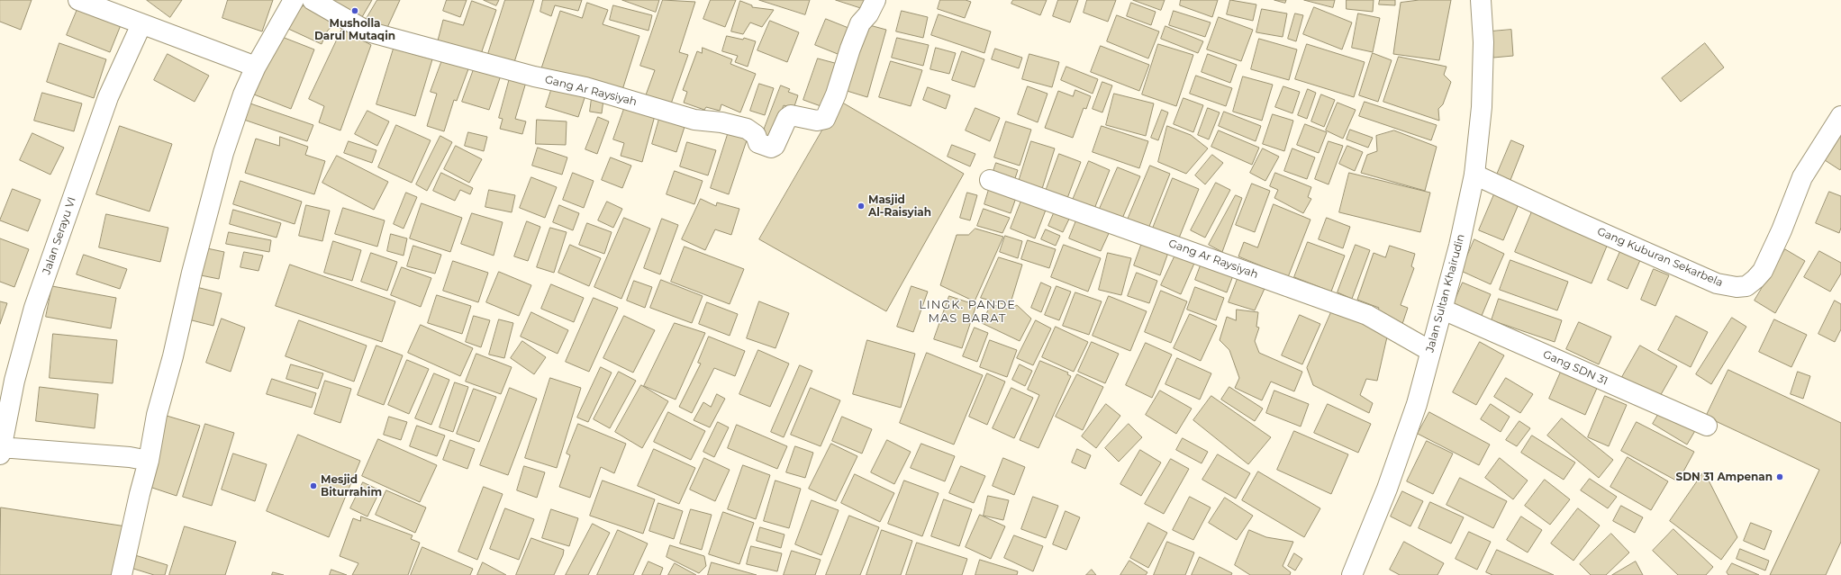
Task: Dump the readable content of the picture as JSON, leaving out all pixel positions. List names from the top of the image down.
{
  "streets": {
    "street": [
      "Gang Ar Raysiyah",
      "Jalan Serayu VI",
      "Gang Kuburan Sekarbela",
      "Jalan Sultan Khairudin",
      "Gang SDN 31"
    ]
  },
  "crossings": [
    ["Gang Ar Raysiyah", "Jalan Sultan Khairudin"],
    ["Gang Kuburan Sekarbela", "Jalan Sultan Khairudin"],
    ["Jalan Sultan Khairudin", "Gang SDN 31"]
  ],
  "districts": ["LINGK. PANDE MAS BARAT"],
  "places": [
    "Musholla Darul Mutaqin",
    "Masjid Al-Raisyiah",
    "SDN 31 Ampenan",
    "Mesjid Biturrahim"
  ]
}
